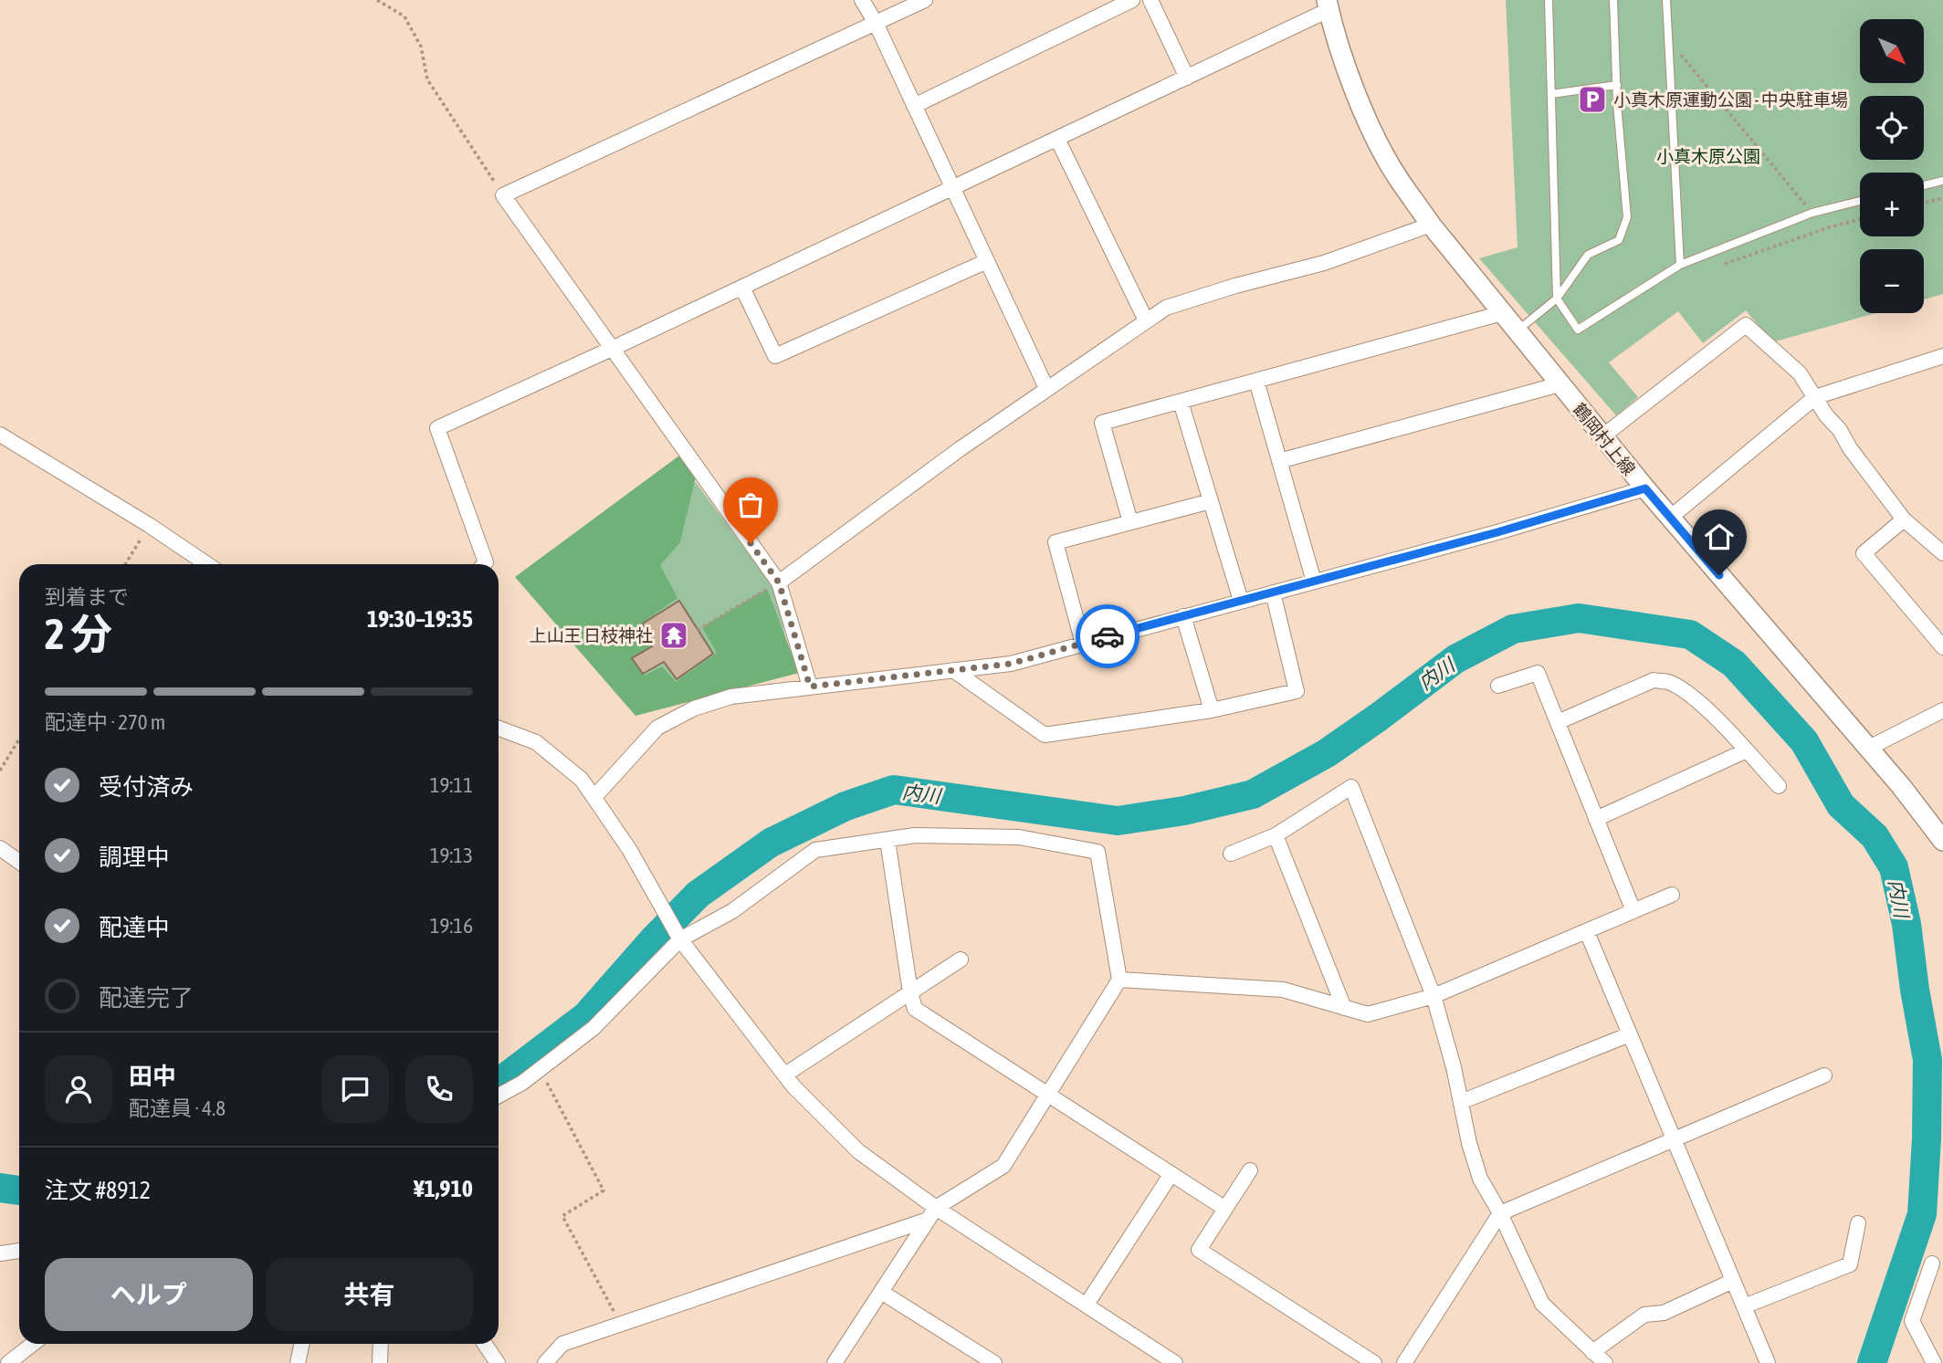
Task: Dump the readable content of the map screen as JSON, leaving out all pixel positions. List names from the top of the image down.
{
  "streets": {
    "main road": ["鶴岡村上線"]
  },
  "water": ["内川"],
  "parks": ["小真木原公園"],
  "places": {
    "parking": ["小真木原運動公園 - 中央駐車場"],
    "temple": ["上山王 日枝神社"]
  },
  "north": "bottom right",
  "page": {
    "map_buttons": ["+", "−"],
    "heading": ["2 分", "到着まで", "19:30–19:35"],
    "panel": [
      "田中",
      "配達員 · 4.8",
      "注文 #8912",
      "¥1,910"
    ],
    "bar": "配達中 · 270 m",
    "list": [
      ["受付済み", "19:11"],
      ["調理中", "19:13"],
      ["配達中", "19:16"],
      "配達完了"
    ],
    "buttons": ["ヘルプ", "共有"]
  }
}
